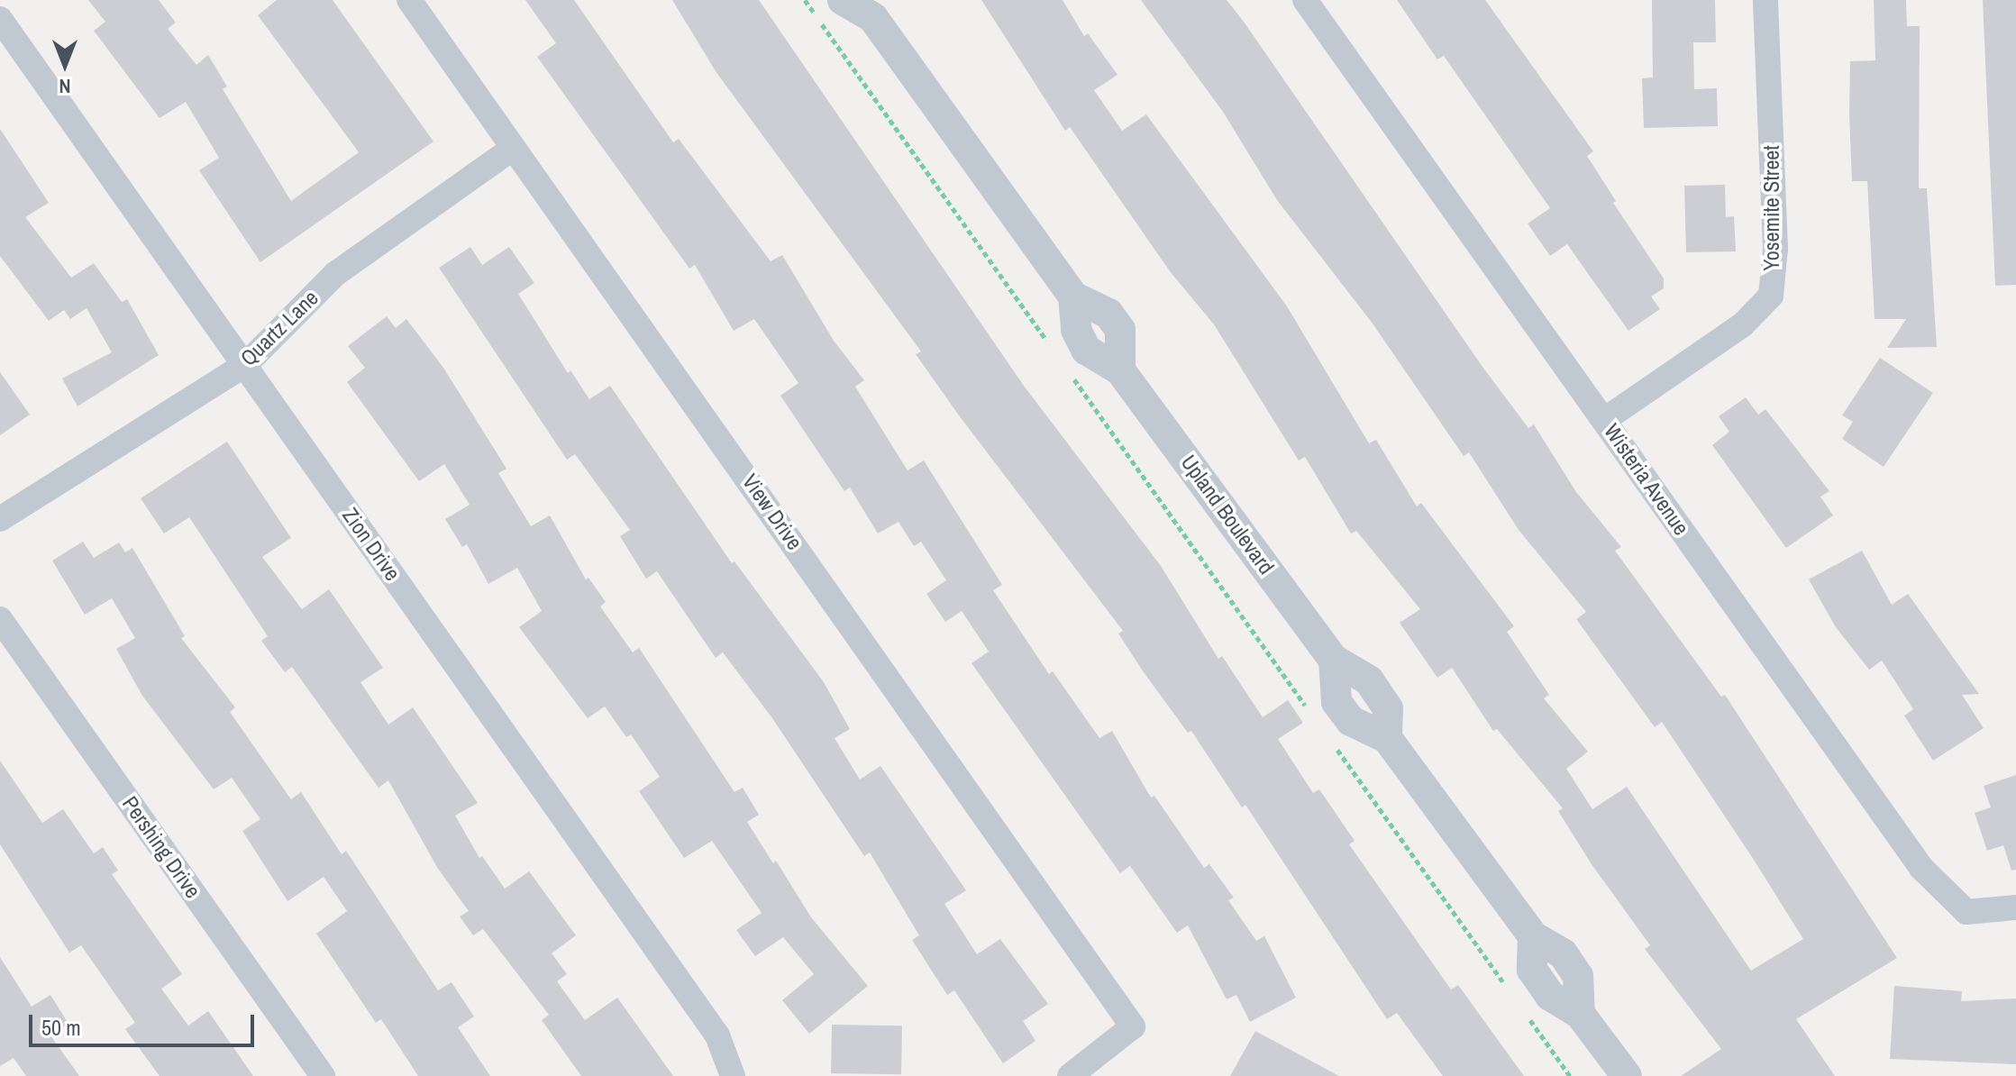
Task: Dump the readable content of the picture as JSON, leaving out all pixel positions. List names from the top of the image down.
{
  "streets": {
    "street": [
      "Yosemite Street",
      "Quartz Lane",
      "Wisteria Avenue",
      "View Drive",
      "Upland Boulevard",
      "Zion Drive",
      "Pershing Drive"
    ]
  },
  "crossings": [
    ["Yosemite Street", "Wisteria Avenue"],
    ["Quartz Lane", "View Drive"],
    ["Quartz Lane", "Zion Drive"]
  ],
  "scale_bar": "50 m",
  "north": "bottom"
}
